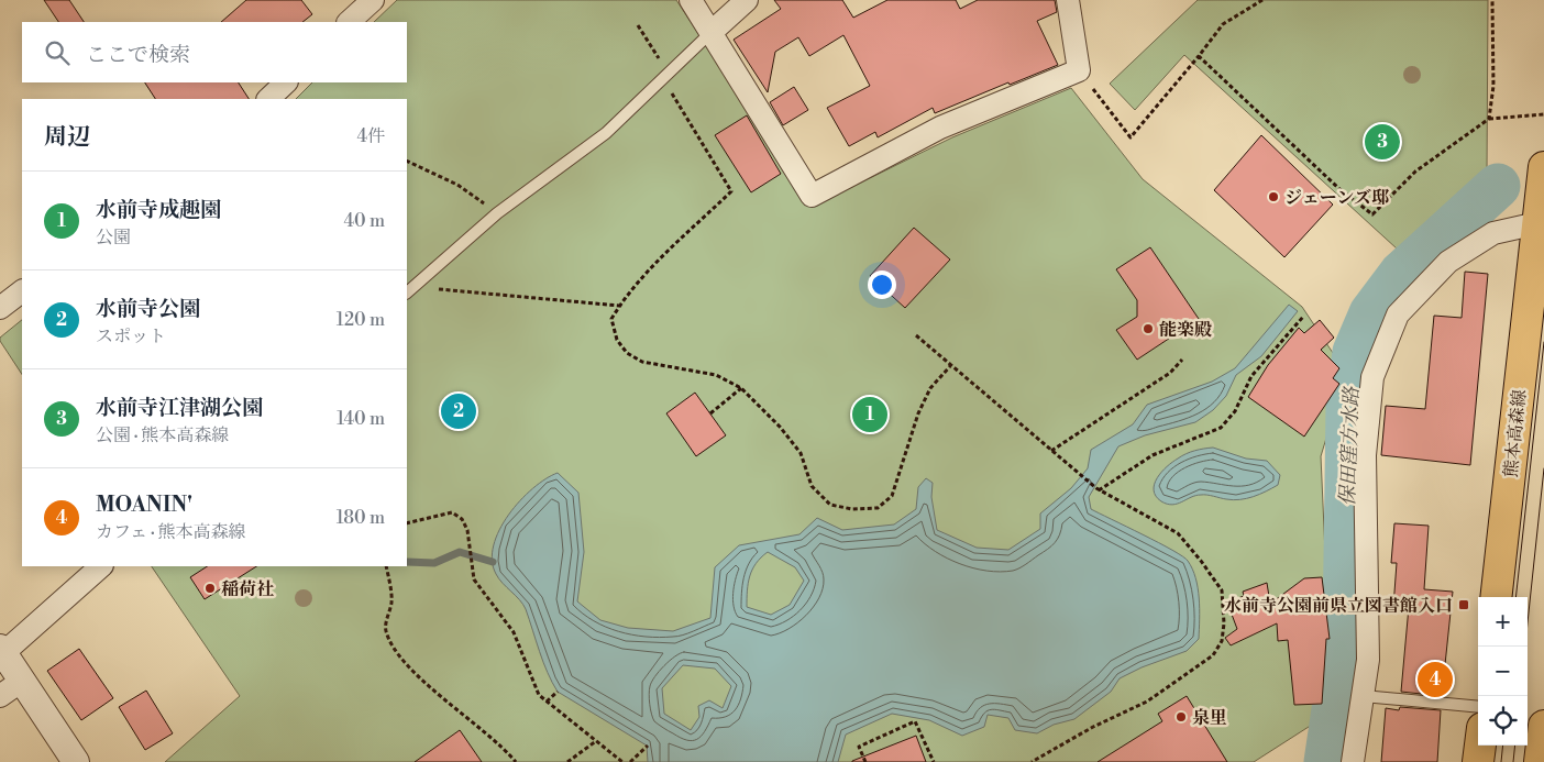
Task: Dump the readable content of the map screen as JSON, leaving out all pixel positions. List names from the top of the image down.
{
  "streets": {
    "main road": ["熊本高森線"]
  },
  "water": ["保田窪方水路"],
  "places": {
    "other": [
      "ジェーンズ邸",
      "能楽殿",
      "稲荷社",
      "泉里"
    ],
    "transit": ["水前寺公園前県立図書館入口"]
  },
  "page": {
    "search": "ここで検索",
    "heading": ["周辺", "4件"],
    "pins": [
      "3",
      "2",
      "1",
      "4"
    ],
    "list": [
      {
        "mark": "1",
        "name": "水前寺成趣園",
        "note": "公園",
        "value": "40 m"
      },
      {
        "mark": "2",
        "name": "水前寺公園",
        "note": "スポット",
        "value": "120 m"
      },
      {
        "mark": "3",
        "name": "水前寺江津湖公園",
        "note": "公園 · 熊本高森線",
        "value": "140 m"
      },
      {
        "mark": "4",
        "name": "MOANIN'",
        "note": "カフェ · 熊本高森線",
        "value": "180 m"
      }
    ],
    "map_buttons": ["+", "−"]
  }
}
